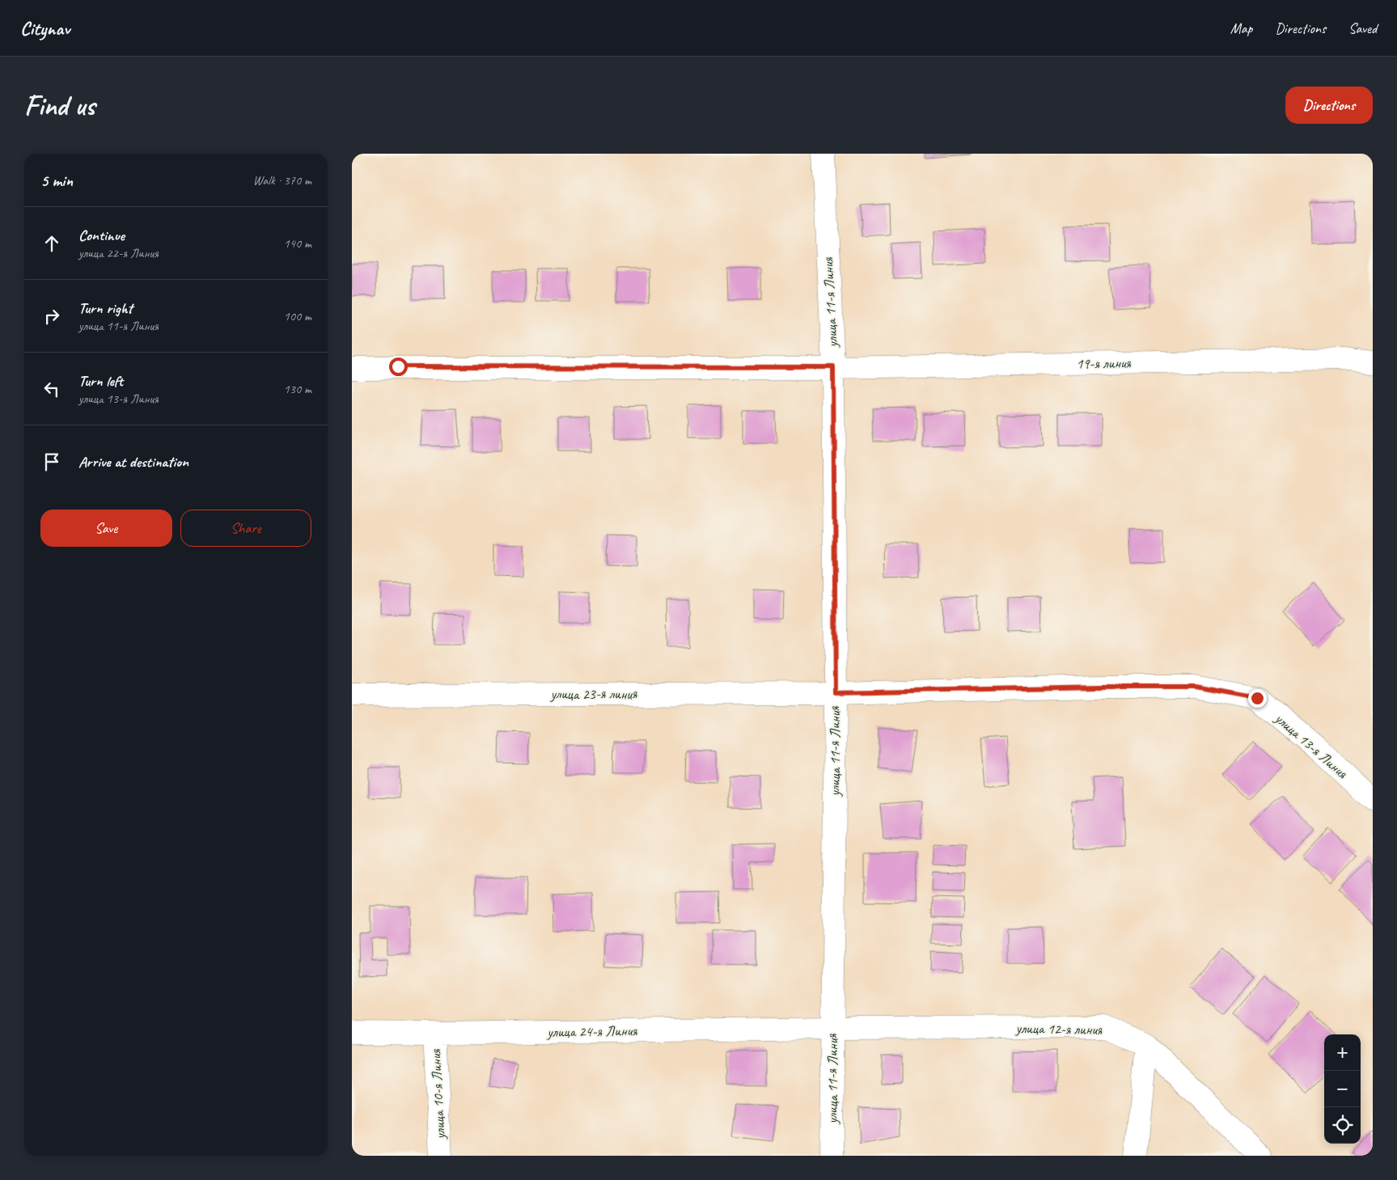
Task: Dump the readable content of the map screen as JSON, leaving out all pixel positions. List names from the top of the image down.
{
  "streets": {
    "street": [
      "улица 11-я Линия",
      "19-я линия",
      "улица 23-я линия",
      "улица 13-я Линия",
      "улица 12-я линия",
      "улица 24-я Линия",
      "улица 10-я Линия"
    ]
  },
  "crossings": [
    ["улица 11-я Линия", "19-я линия"],
    ["улица 11-я Линия", "улица 23-я линия"],
    ["улица 11-я Линия", "улица 13-я Линия"],
    ["улица 11-я Линия", "улица 12-я линия"],
    ["улица 11-я Линия", "улица 24-я Линия"],
    ["улица 23-я линия", "улица 13-я Линия"],
    ["улица 12-я линия", "улица 24-я Линия"],
    ["улица 24-я Линия", "улица 10-я Линия"]
  ],
  "page": {
    "header": "Citynav",
    "nav": ["Map", "Directions", "Saved"],
    "buttons": [
      "Directions",
      ["Save", "Share"]
    ],
    "title": "Find us",
    "heading": ["5 min", "Walk · 370 m"],
    "list": [
      ["Continue", "улица 22-я Линия", "140 m"],
      ["Turn right", "улица 11-я Линия", "100 m"],
      ["Turn left", "улица 13-я Линия", "130 m"],
      "Arrive at destination"
    ],
    "map_buttons": ["+", "−"]
  }
}
